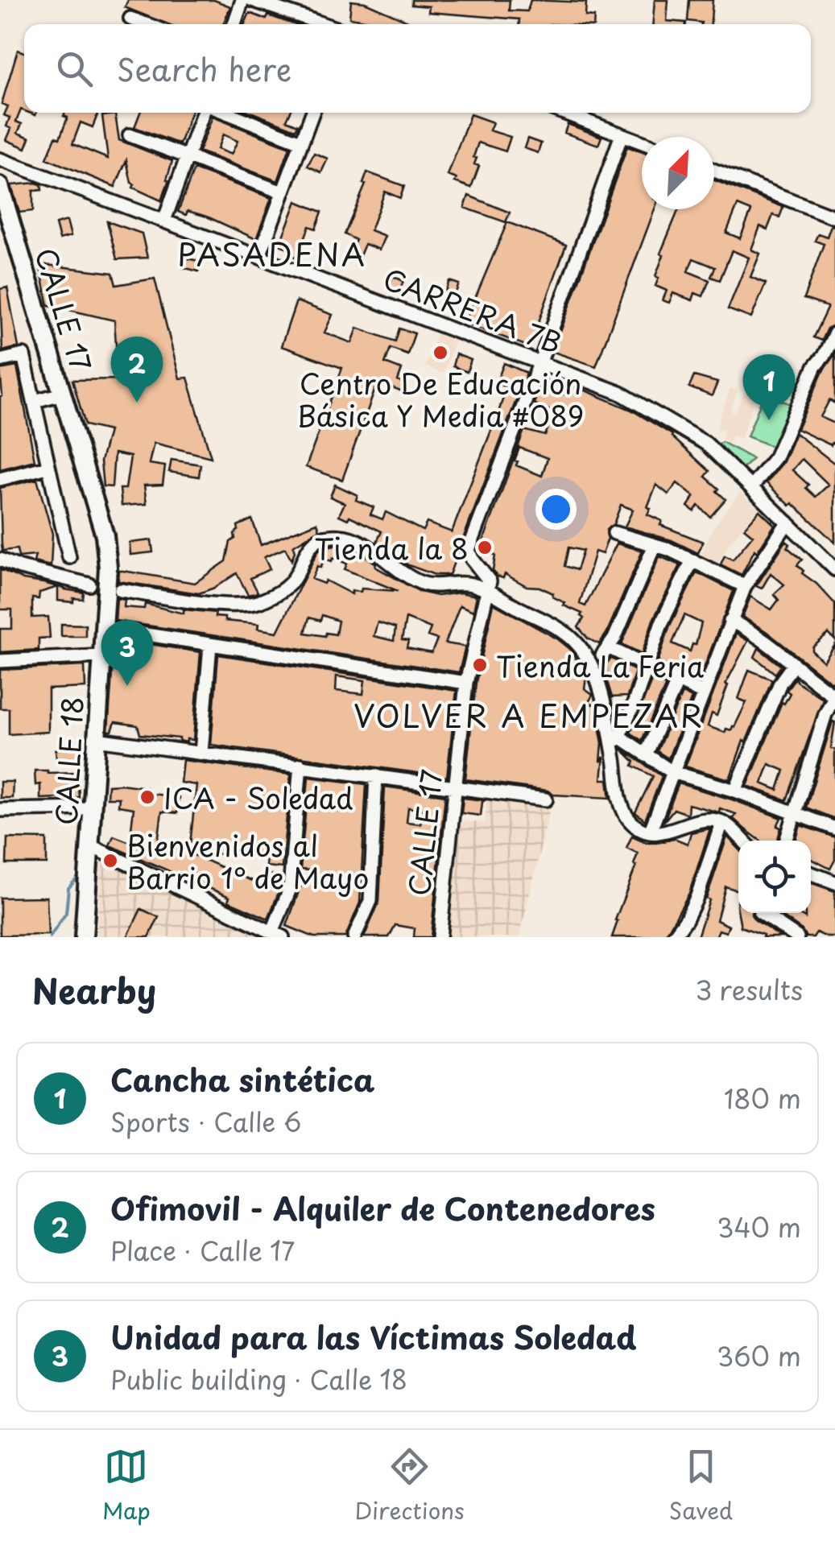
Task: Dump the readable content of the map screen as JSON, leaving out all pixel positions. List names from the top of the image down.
{
  "streets": {
    "main road": ["CALLE 17", "CALLE 18"],
    "street": ["CARRERA 7B"]
  },
  "crossings": [
    ["CALLE 17", "CALLE 18"]
  ],
  "districts": ["PASADENA", "VOLVER A EMPEZAR"],
  "places": [
    "Centro De Educación Básica Y Media #089",
    "Tienda la 8",
    "Tienda La Feria",
    "ICA - Soledad",
    "Bienvenidos al Barrio 1° de Mayo"
  ],
  "north": "top right",
  "page": {
    "search": "Search here",
    "pins": ["2", "1", "3"],
    "heading": ["Nearby", "3 results"],
    "list": [
      {
        "mark": "1",
        "name": "Cancha sintética",
        "note": "Sports · Calle 6",
        "value": "180 m"
      },
      {
        "mark": "2",
        "name": "Ofimovil - Alquiler de Contenedores",
        "note": "Place · Calle 17",
        "value": "340 m"
      },
      {
        "mark": "3",
        "name": "Unidad para las Víctimas Soledad",
        "note": "Public building · Calle 18",
        "value": "360 m"
      }
    ],
    "nav": ["Map", "Directions", "Saved"]
  }
}
